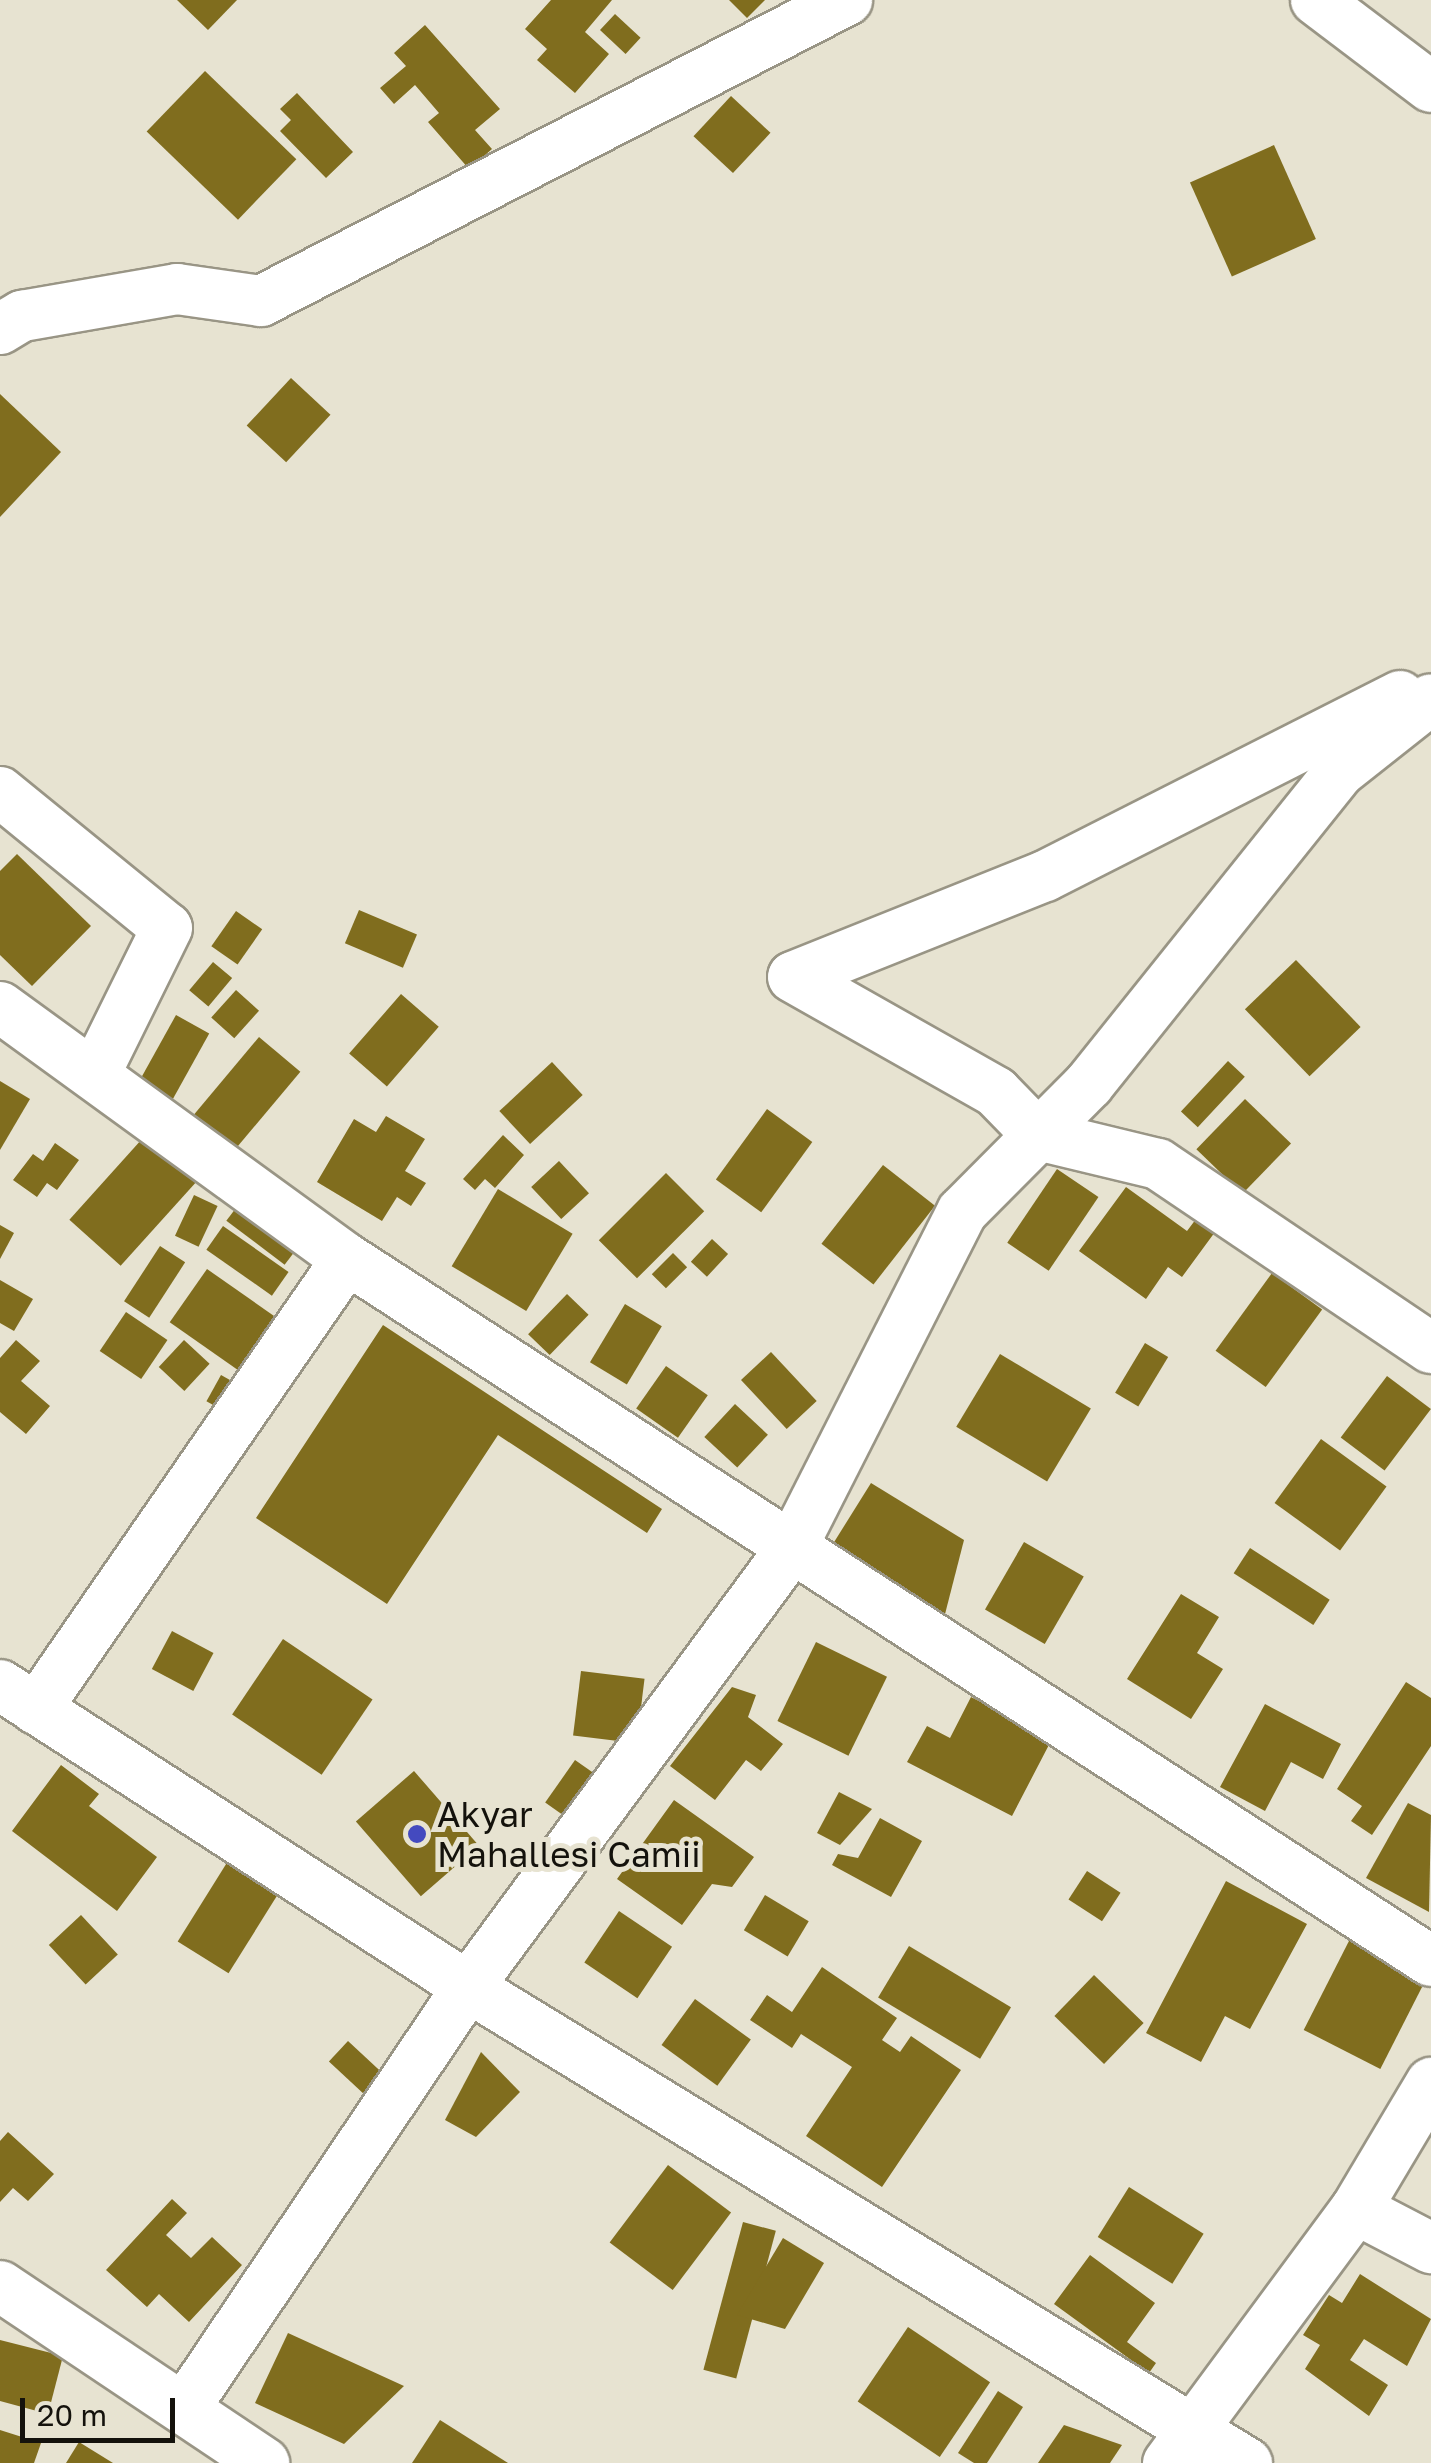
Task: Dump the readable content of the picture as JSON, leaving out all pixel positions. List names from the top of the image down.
{
  "places": ["Akyar Mahallesi Camii"],
  "scale_bar": "20 m"
}
